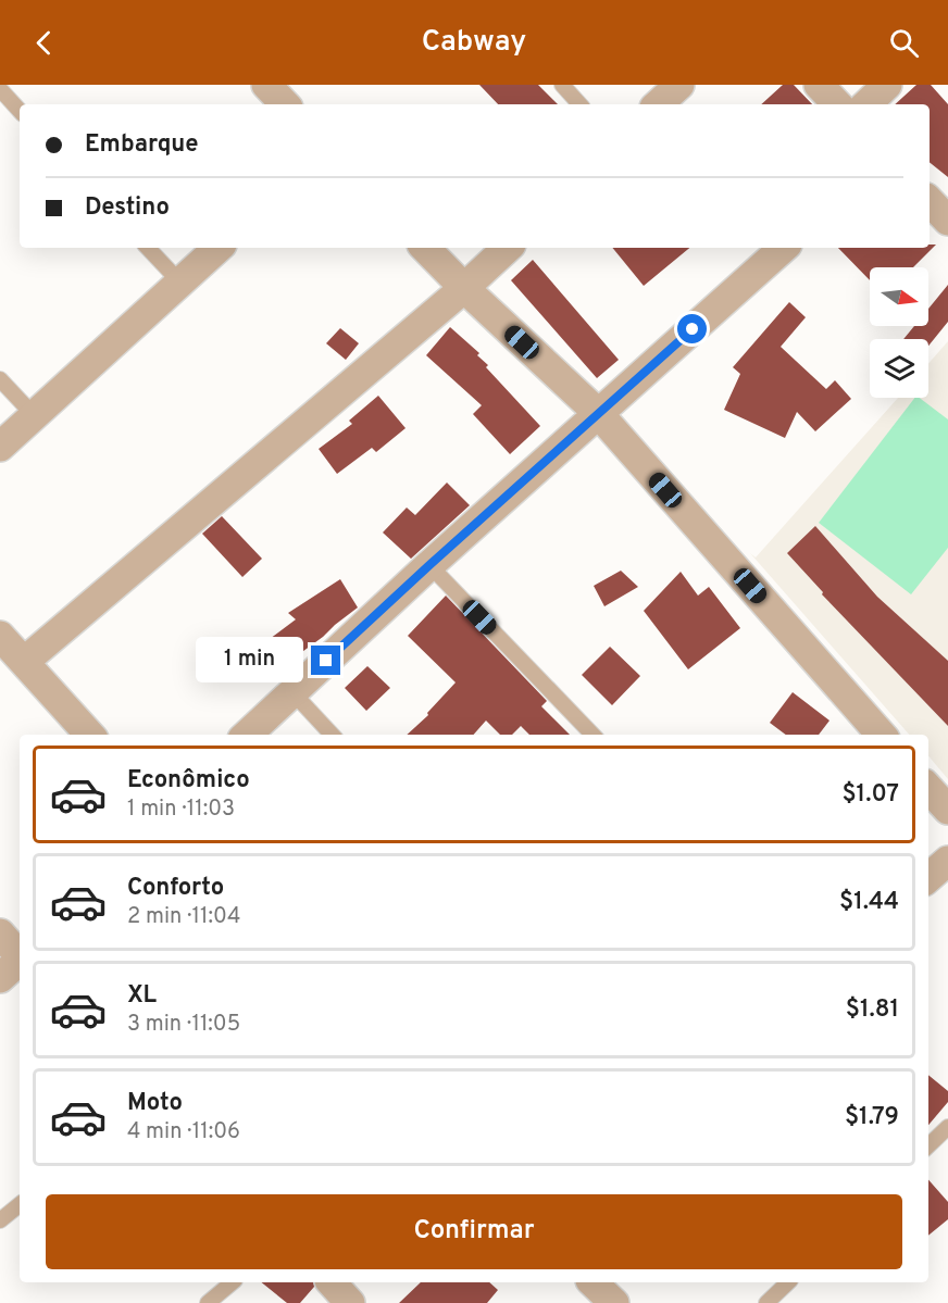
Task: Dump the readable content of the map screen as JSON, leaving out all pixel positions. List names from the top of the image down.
{
  "north": "right",
  "page": {
    "header": "Cabway",
    "banner": ["Embarque", "Destino"],
    "bubble": "1 min",
    "list": [
      {
        "name": "Econômico",
        "note": "1 min · 11:03",
        "value": "$1.07"
      },
      {
        "name": "Conforto",
        "note": "2 min · 11:04",
        "value": "$1.44"
      },
      {
        "name": "XL",
        "note": "3 min · 11:05",
        "value": "$1.81"
      },
      {
        "name": "Moto",
        "note": "4 min · 11:06",
        "value": "$1.79"
      }
    ],
    "buttons": "Confirmar"
  }
}
